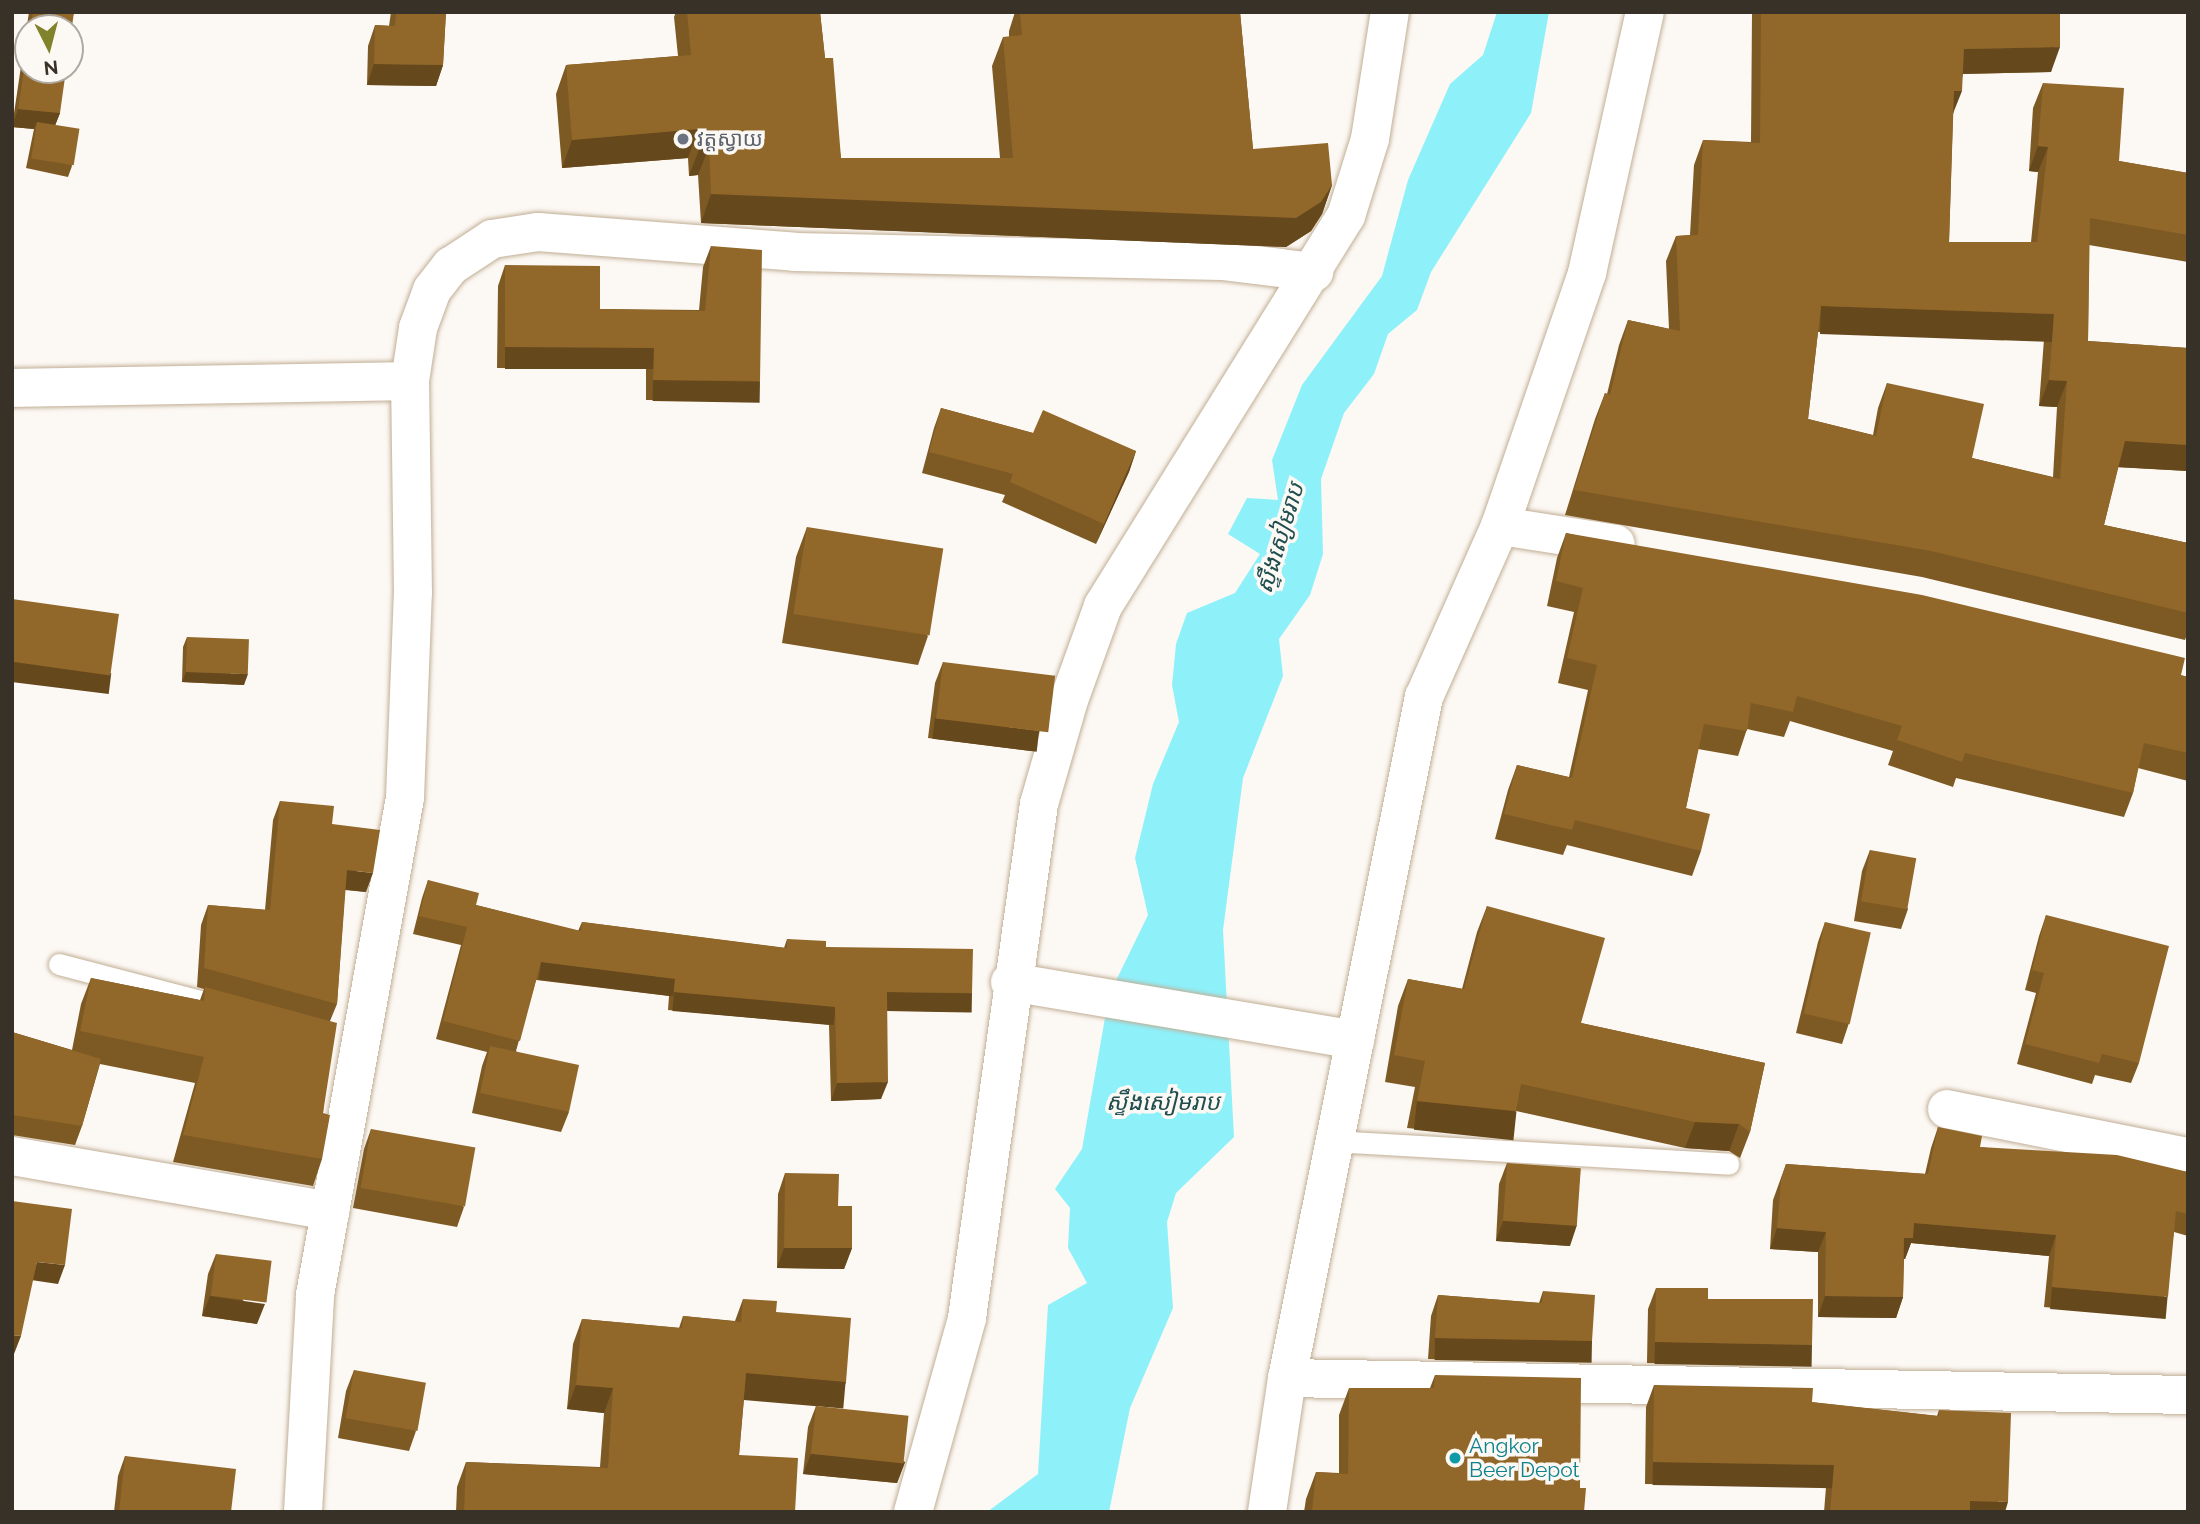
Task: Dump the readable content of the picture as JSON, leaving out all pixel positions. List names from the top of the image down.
{
  "water": ["ស្ទឹងសៀមរាប"],
  "places": ["វត្តស្វាយ", "Angkor Beer Depot"],
  "north": "bottom"
}
